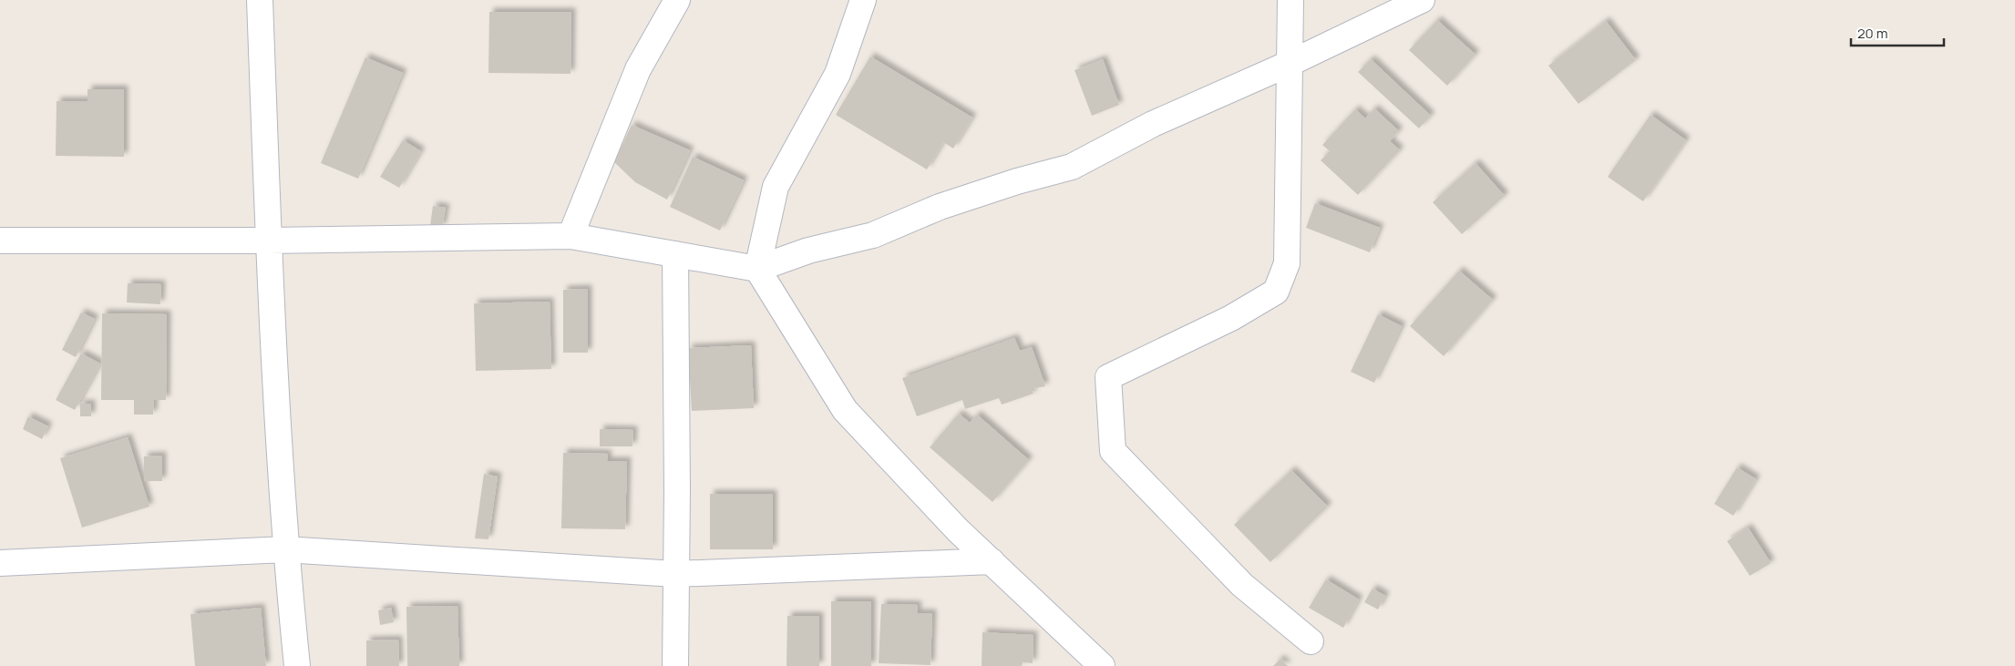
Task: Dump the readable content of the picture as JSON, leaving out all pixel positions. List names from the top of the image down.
{
  "scale_bar": "20 m"
}
